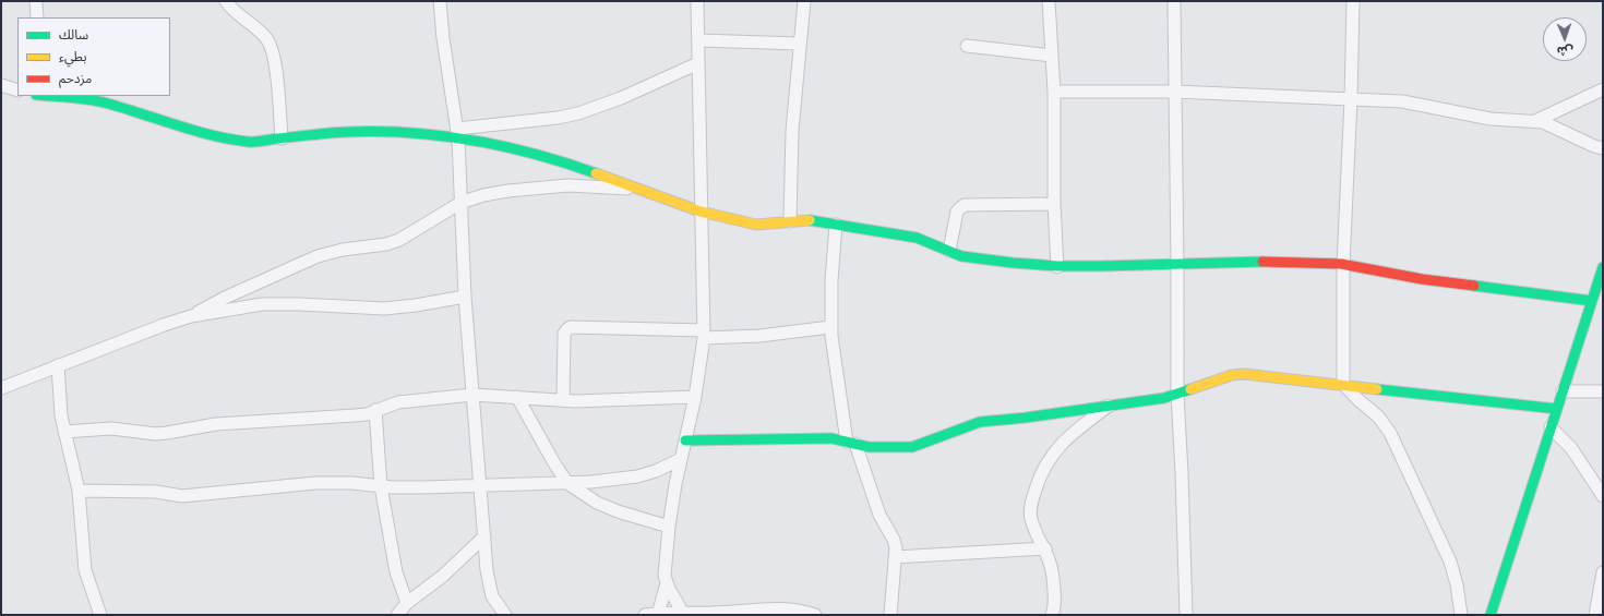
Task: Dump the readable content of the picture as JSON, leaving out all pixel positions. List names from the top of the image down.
{
  "legend": ["سالك", "بطيء", "مزدحم"],
  "north": "bottom"
}
